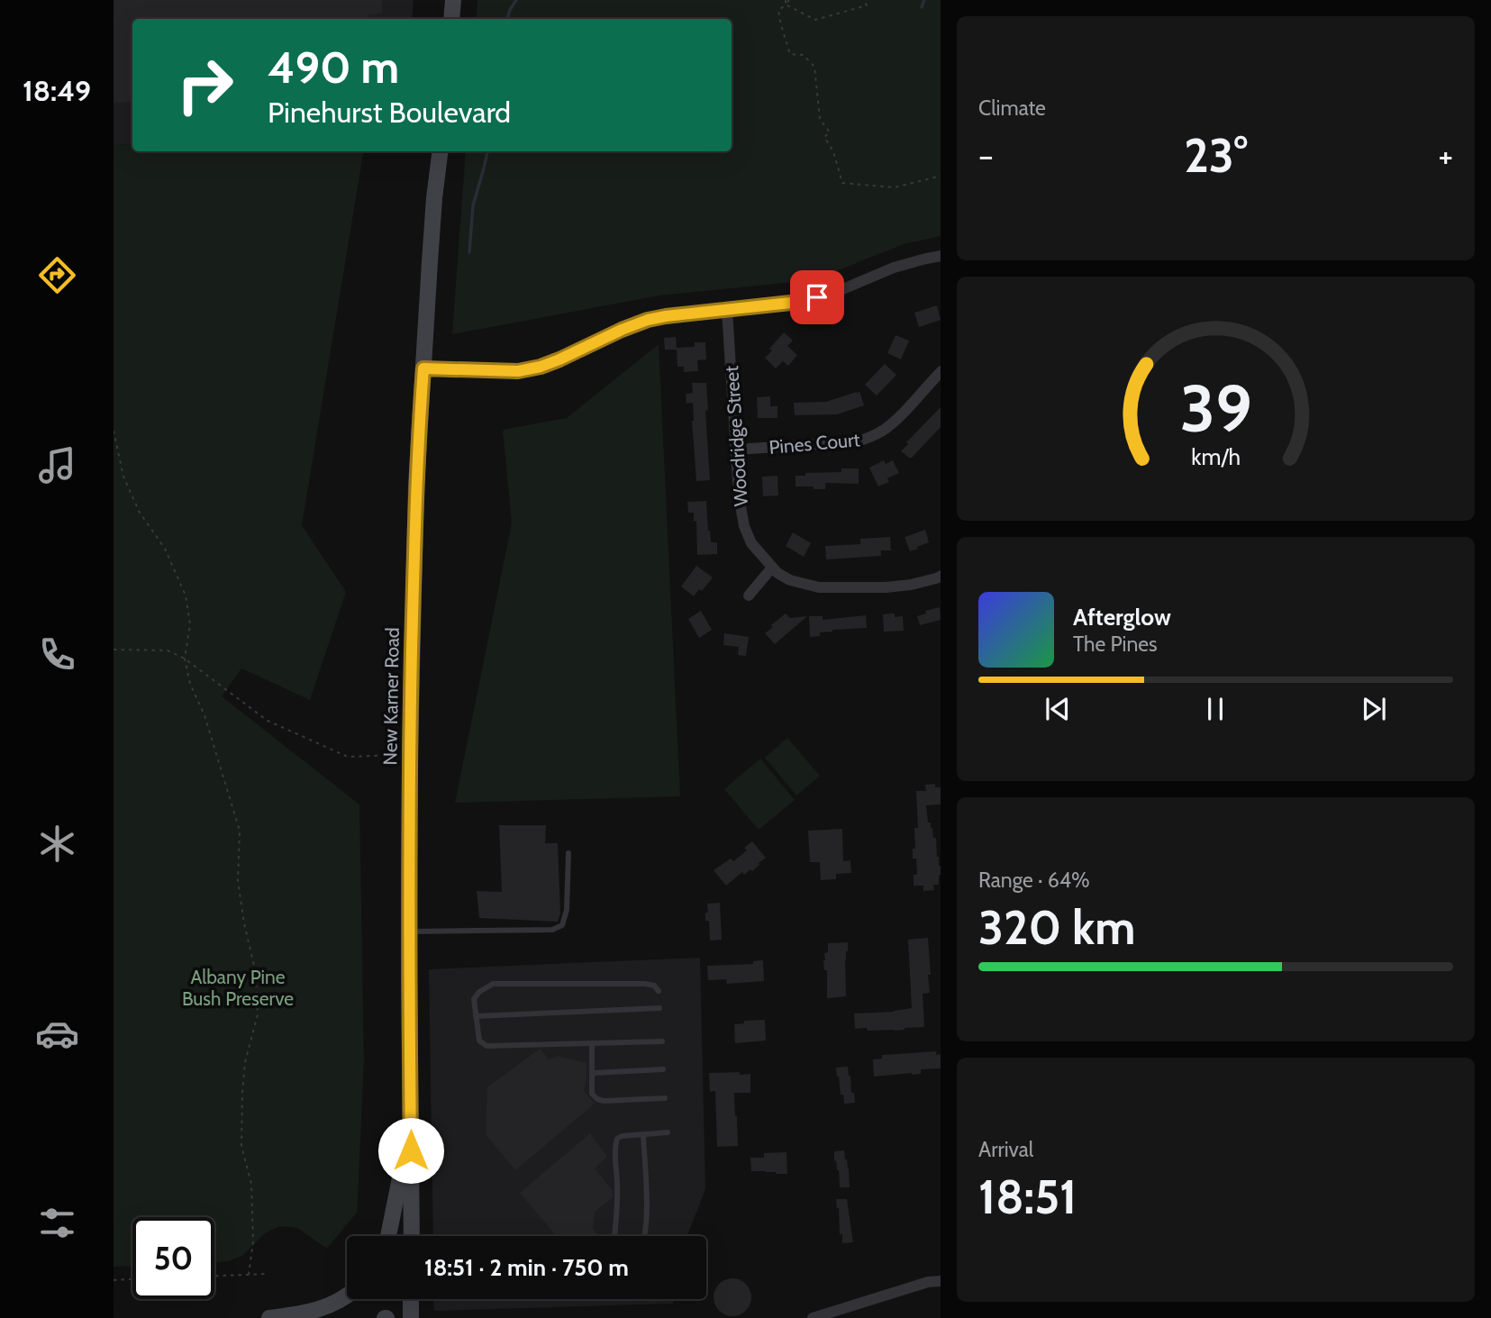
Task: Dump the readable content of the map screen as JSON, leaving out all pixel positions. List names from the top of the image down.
{
  "streets": {
    "main road": ["New Karner Road"],
    "street": ["Woodridge Street", "Pines Court"]
  },
  "crossings": [
    ["Woodridge Street", "Pines Court"]
  ],
  "parks": ["Albany Pine Bush Preserve"],
  "page": {
    "tabs": "18:49",
    "tile": [
      "Climate",
      ["Range · 64%", "320 km"],
      ["Arrival", "18:51"]
    ],
    "turn": ["490 m", "Pinehurst Boulevard"],
    "heat": ["−", "23°", "+"],
    "song": ["Afterglow", "The Pines"],
    "limit": "50",
    "trip": "18:51 · 2 min · 750 m",
    "gauge": ["39", "km/h"]
  }
}
